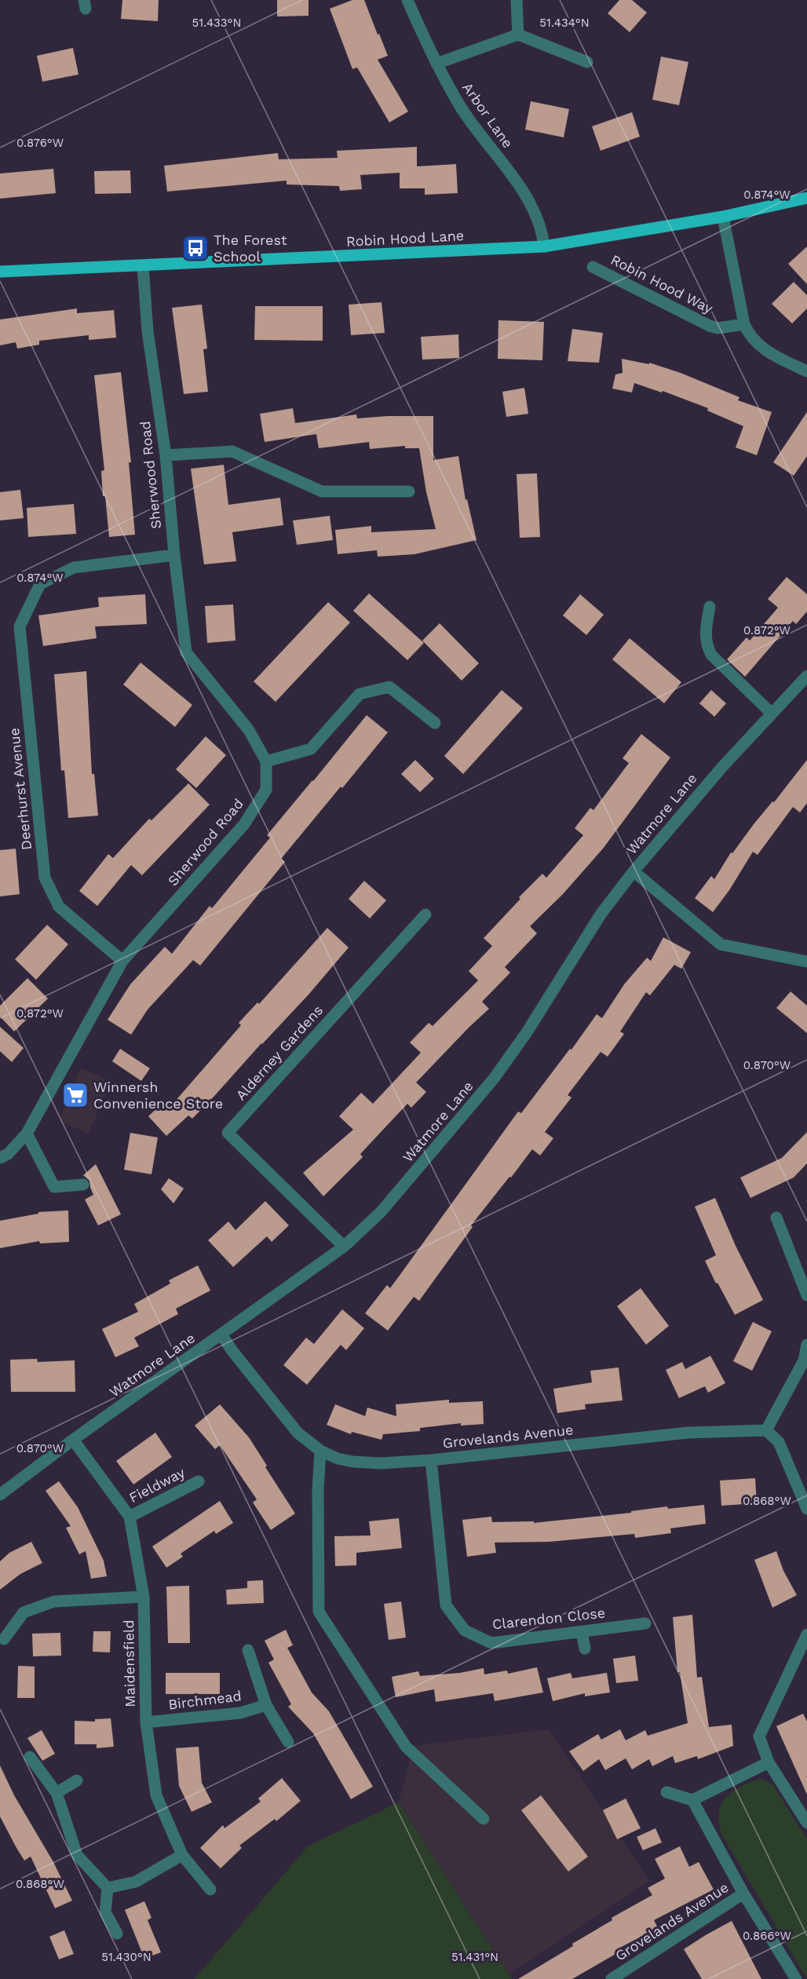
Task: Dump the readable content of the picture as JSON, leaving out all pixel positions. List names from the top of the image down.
{
  "streets": {
    "main road": ["Robin Hood Lane"],
    "street": [
      "Arbor Lane",
      "Robin Hood Way",
      "Sherwood Road",
      "Deerhurst Avenue",
      "Watmore Lane",
      "Alderney Gardens",
      "Grovelands Avenue",
      "Fieldway",
      "Clarendon Close",
      "Maidensfield",
      "Birchmead"
    ]
  },
  "crossings": [
    ["Arbor Lane", "Robin Hood Lane"],
    ["Robin Hood Lane", "Sherwood Road"],
    ["Sherwood Road", "Deerhurst Avenue"],
    ["Watmore Lane", "Alderney Gardens"],
    ["Watmore Lane", "Grovelands Avenue"],
    ["Watmore Lane", "Maidensfield"],
    ["Grovelands Avenue", "Clarendon Close"],
    ["Fieldway", "Maidensfield"],
    ["Maidensfield", "Birchmead"]
  ],
  "places": {
    "bus stop": ["The Forest School"],
    "supermarket": ["Winnersh Convenience Store"]
  },
  "coordinates": [
    "51.434°N",
    "51.433°N",
    "0.876°W",
    "0.874°W",
    "0.872°W",
    "0.870°W",
    "0.868°W",
    "0.866°W",
    "51.430°N",
    "51.431°N"
  ]
}
